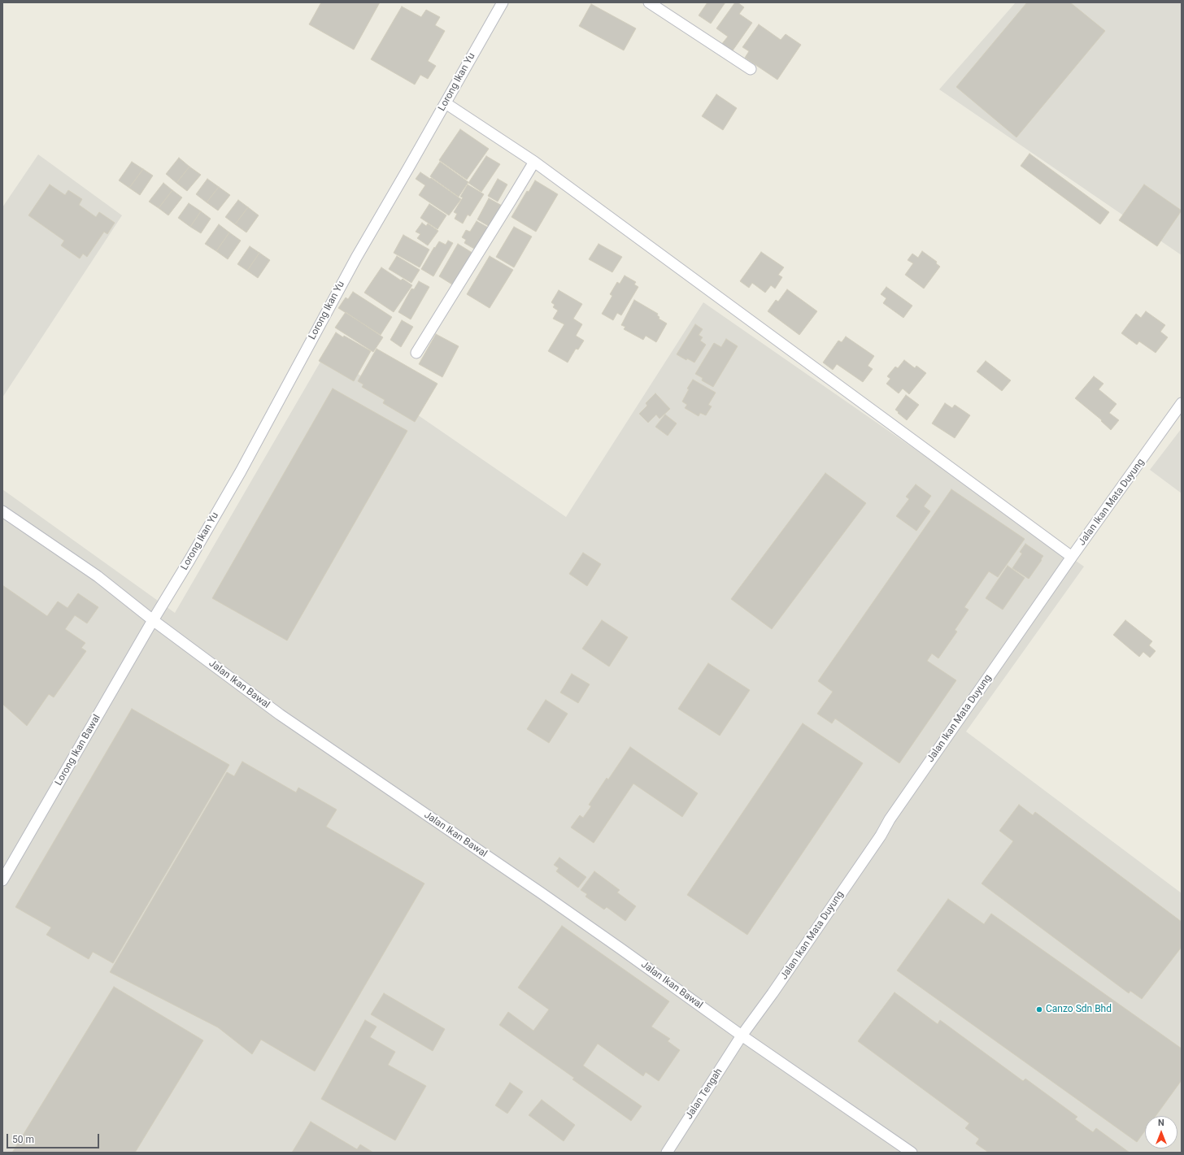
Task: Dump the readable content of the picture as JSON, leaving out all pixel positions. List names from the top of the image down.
{
  "streets": {
    "street": [
      "Lorong Ikan Yu",
      "Jalan Ikan Mata Duyung",
      "Jalan Ikan Bawal",
      "Lorong Ikan Bawal",
      "Jalan Tengah"
    ]
  },
  "crossings": [
    ["Lorong Ikan Yu", "Jalan Ikan Bawal"],
    ["Lorong Ikan Yu", "Lorong Ikan Bawal"],
    ["Jalan Ikan Mata Duyung", "Jalan Ikan Bawal"],
    ["Jalan Ikan Mata Duyung", "Jalan Tengah"],
    ["Jalan Ikan Bawal", "Lorong Ikan Bawal"],
    ["Jalan Ikan Bawal", "Jalan Tengah"]
  ],
  "places": ["Canzo Sdn Bhd"],
  "scale_bar": "50 m",
  "north": "top"
}
